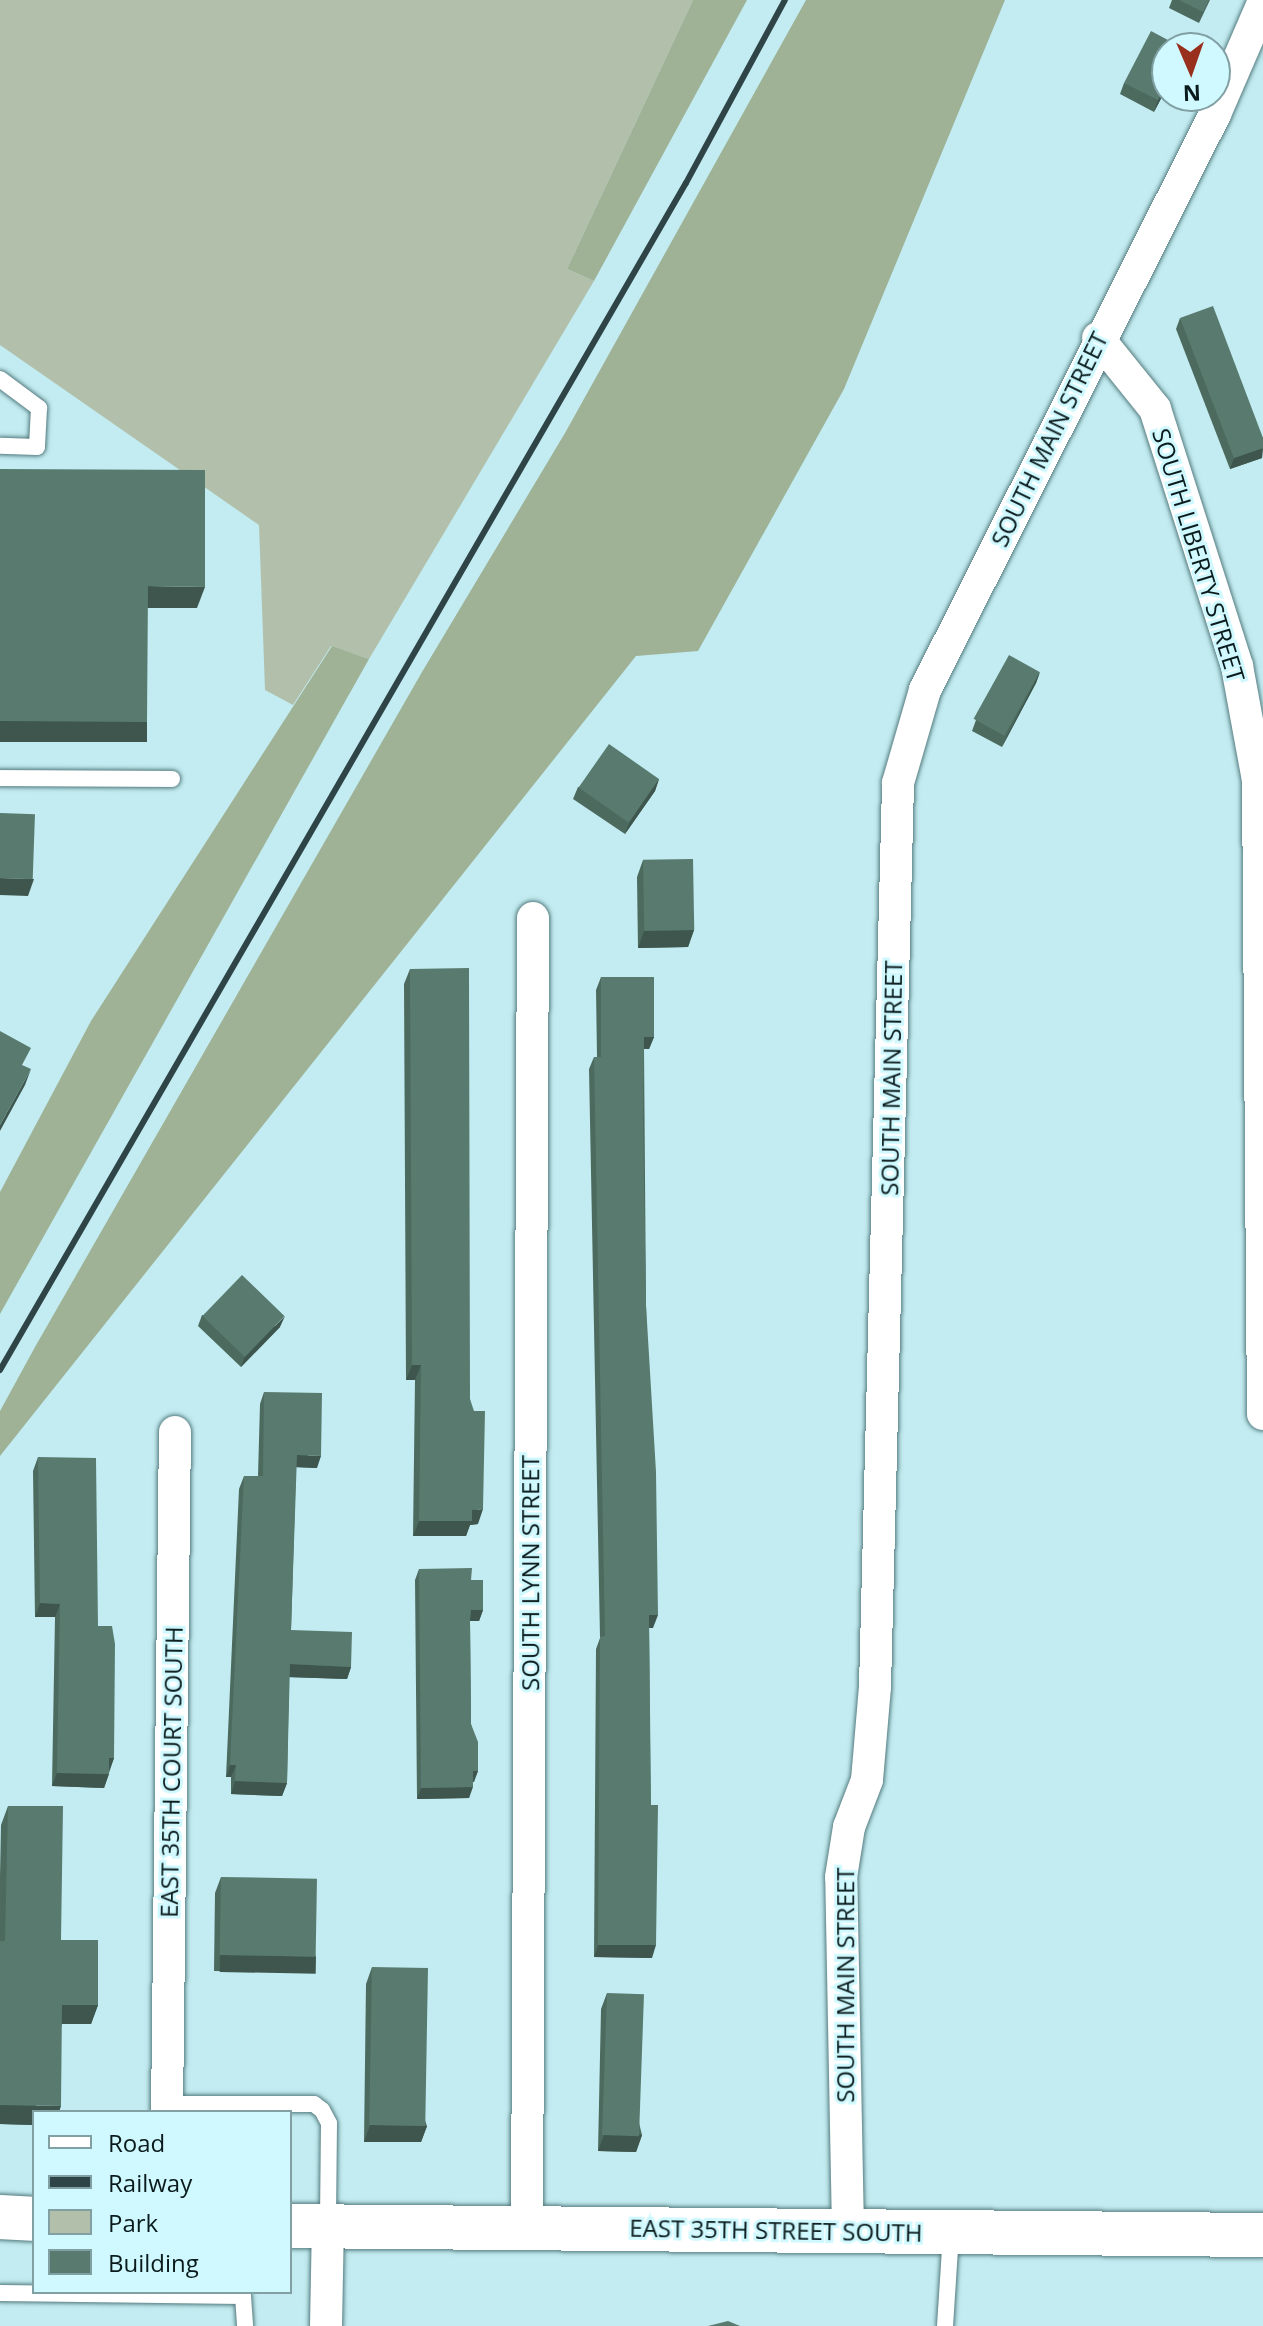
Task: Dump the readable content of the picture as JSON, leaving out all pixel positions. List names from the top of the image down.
{
  "streets": {
    "main road": ["EAST 35TH STREET SOUTH"],
    "street": [
      "SOUTH MAIN STREET",
      "SOUTH LIBERTY STREET",
      "SOUTH LYNN STREET",
      "EAST 35TH COURT SOUTH"
    ]
  },
  "crossings": [
    ["SOUTH MAIN STREET", "SOUTH LIBERTY STREET"],
    ["SOUTH MAIN STREET", "EAST 35TH STREET SOUTH"],
    ["SOUTH LYNN STREET", "EAST 35TH STREET SOUTH"]
  ],
  "legend": [
    "Road",
    "Railway",
    "Park",
    "Building"
  ],
  "north": "bottom"
}
